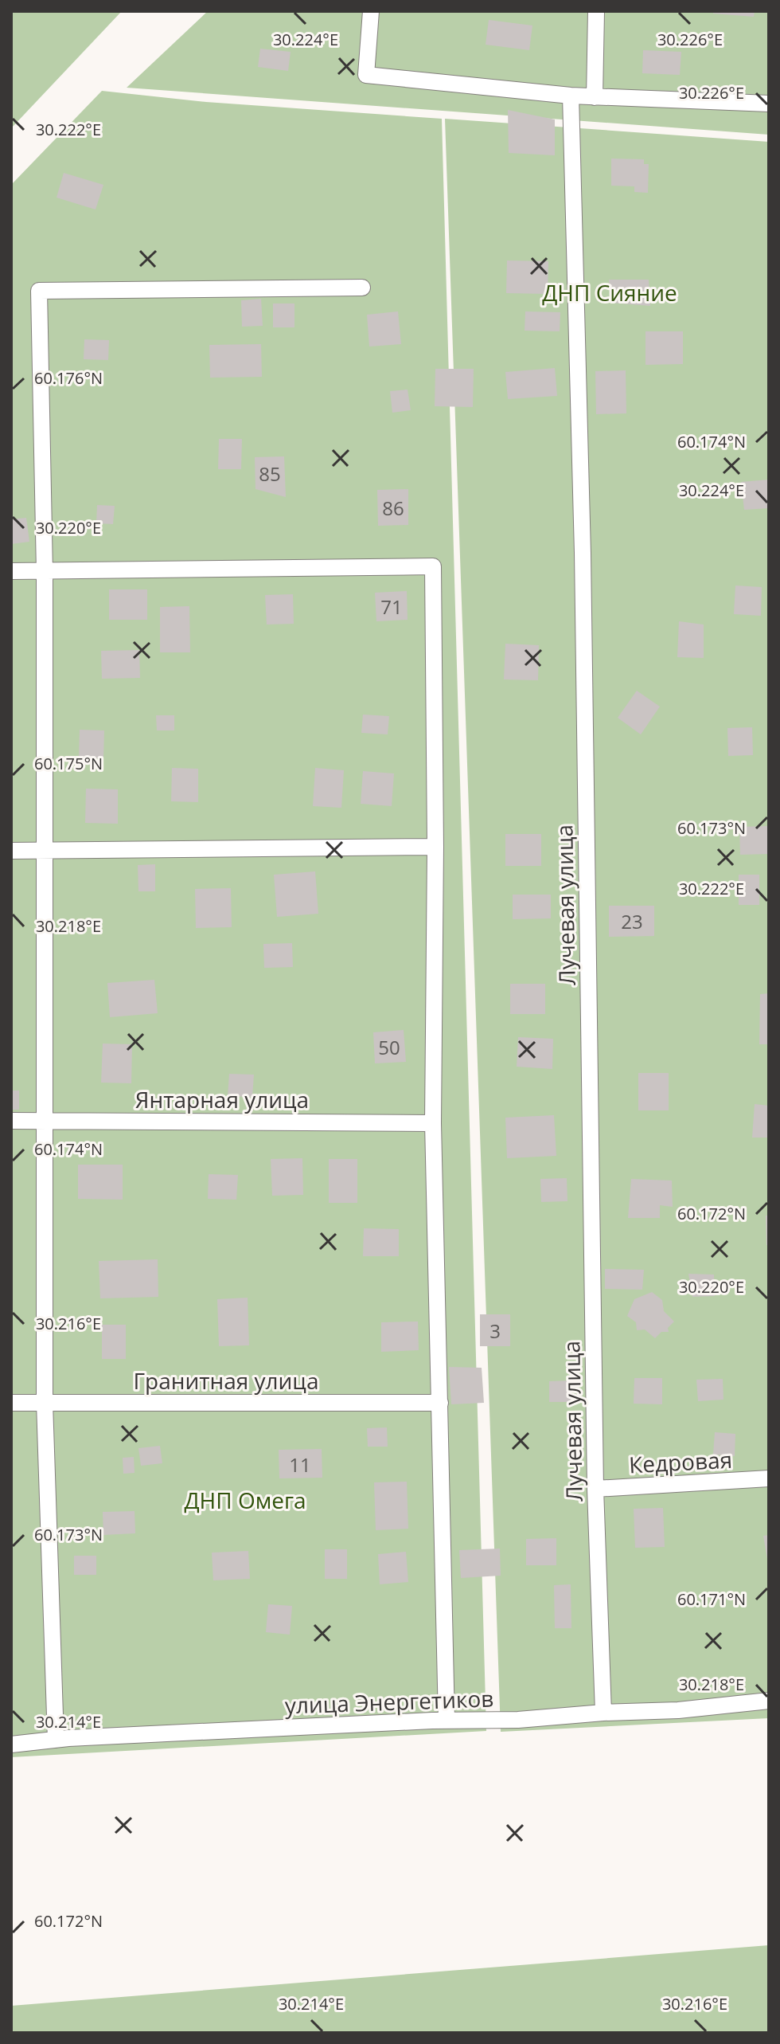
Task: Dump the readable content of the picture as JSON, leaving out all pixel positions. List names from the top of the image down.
{
  "streets": {
    "street": [
      "Лучевая улица",
      "Янтарная улица",
      "Гранитная улица",
      "Кедровая",
      "улица Энергетиков"
    ]
  },
  "crossings": [
    ["Лучевая улица", "Кедровая"],
    ["Лучевая улица", "улица Энергетиков"]
  ],
  "parks": ["ДНП Сияние", "ДНП Омега"],
  "house_numbers": [
    "85",
    "86",
    "71",
    "23",
    "50",
    "3",
    "11"
  ],
  "coordinates": [
    "30.224°E",
    "30.226°E",
    "30.222°E",
    "60.176°N",
    "60.174°N",
    "30.220°E",
    "60.175°N",
    "60.173°N",
    "30.218°E",
    "60.172°N",
    "30.216°E",
    "60.171°N",
    "30.214°E"
  ]
}
